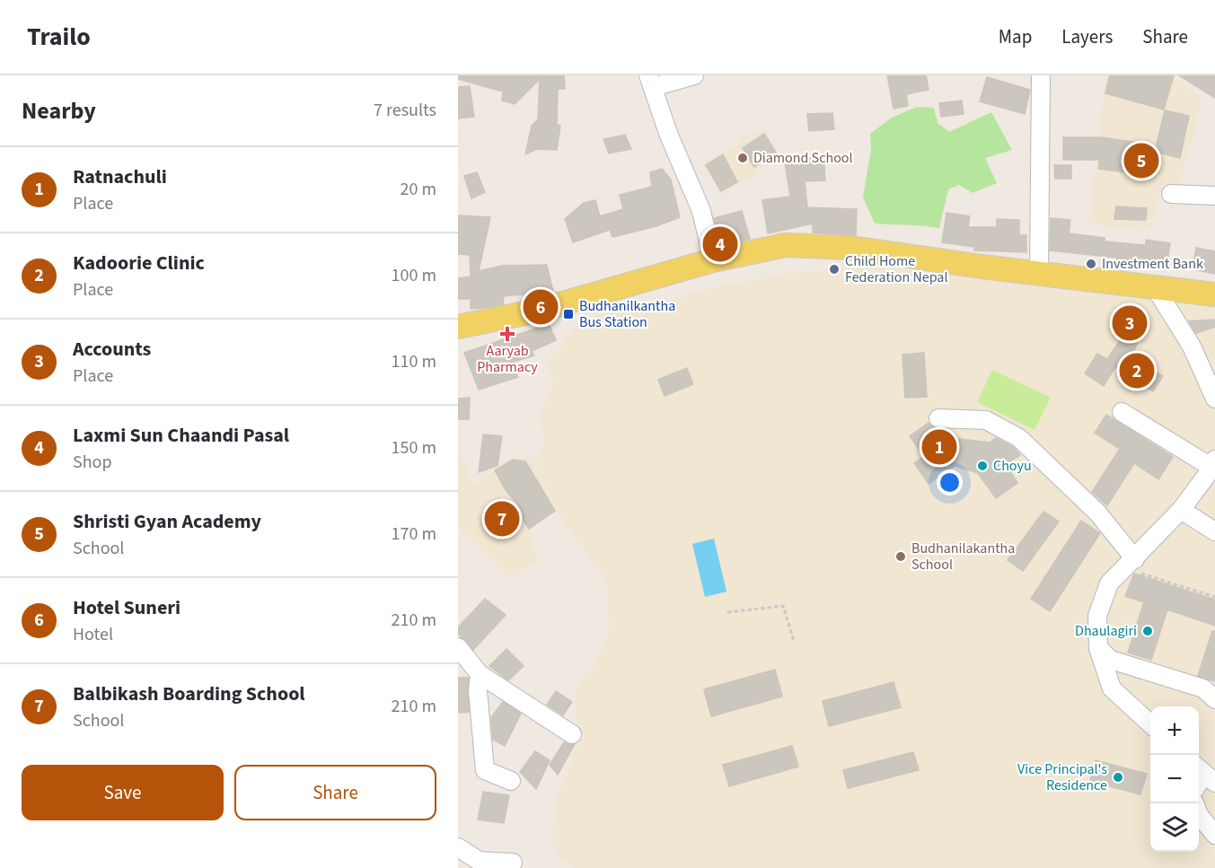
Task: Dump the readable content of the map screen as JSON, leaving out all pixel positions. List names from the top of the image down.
{
  "places": {
    "other": [
      "Diamond School",
      "Investment Bank",
      "Child Home Federation Nepal",
      "Choyu",
      "Budhanilakantha School",
      "Dhaulagiri",
      "Vice Principal's Residence"
    ],
    "transit": ["Budhanilkantha Bus Station"],
    "health": ["Aaryab Pharmacy"]
  },
  "page": {
    "header": "Trailo",
    "nav": ["Map", "Layers", "Share"],
    "heading": ["Nearby", "7 results"],
    "pins": [
      "5",
      "4",
      "6",
      "3",
      "2",
      "1",
      "7"
    ],
    "list": [
      {
        "mark": "1",
        "name": "Ratnachuli",
        "note": "Place",
        "value": "20 m"
      },
      {
        "mark": "2",
        "name": "Kadoorie Clinic",
        "note": "Place",
        "value": "100 m"
      },
      {
        "mark": "3",
        "name": "Accounts",
        "note": "Place",
        "value": "110 m"
      },
      {
        "mark": "4",
        "name": "Laxmi Sun Chaandi Pasal",
        "note": "Shop",
        "value": "150 m"
      },
      {
        "mark": "5",
        "name": "Shristi Gyan Academy",
        "note": "School",
        "value": "170 m"
      },
      {
        "mark": "6",
        "name": "Hotel Suneri",
        "note": "Hotel",
        "value": "210 m"
      },
      {
        "mark": "7",
        "name": "Balbikash Boarding School",
        "note": "School",
        "value": "210 m"
      }
    ],
    "map_buttons": ["+", "−"],
    "buttons": ["Save", "Share"]
  }
}
